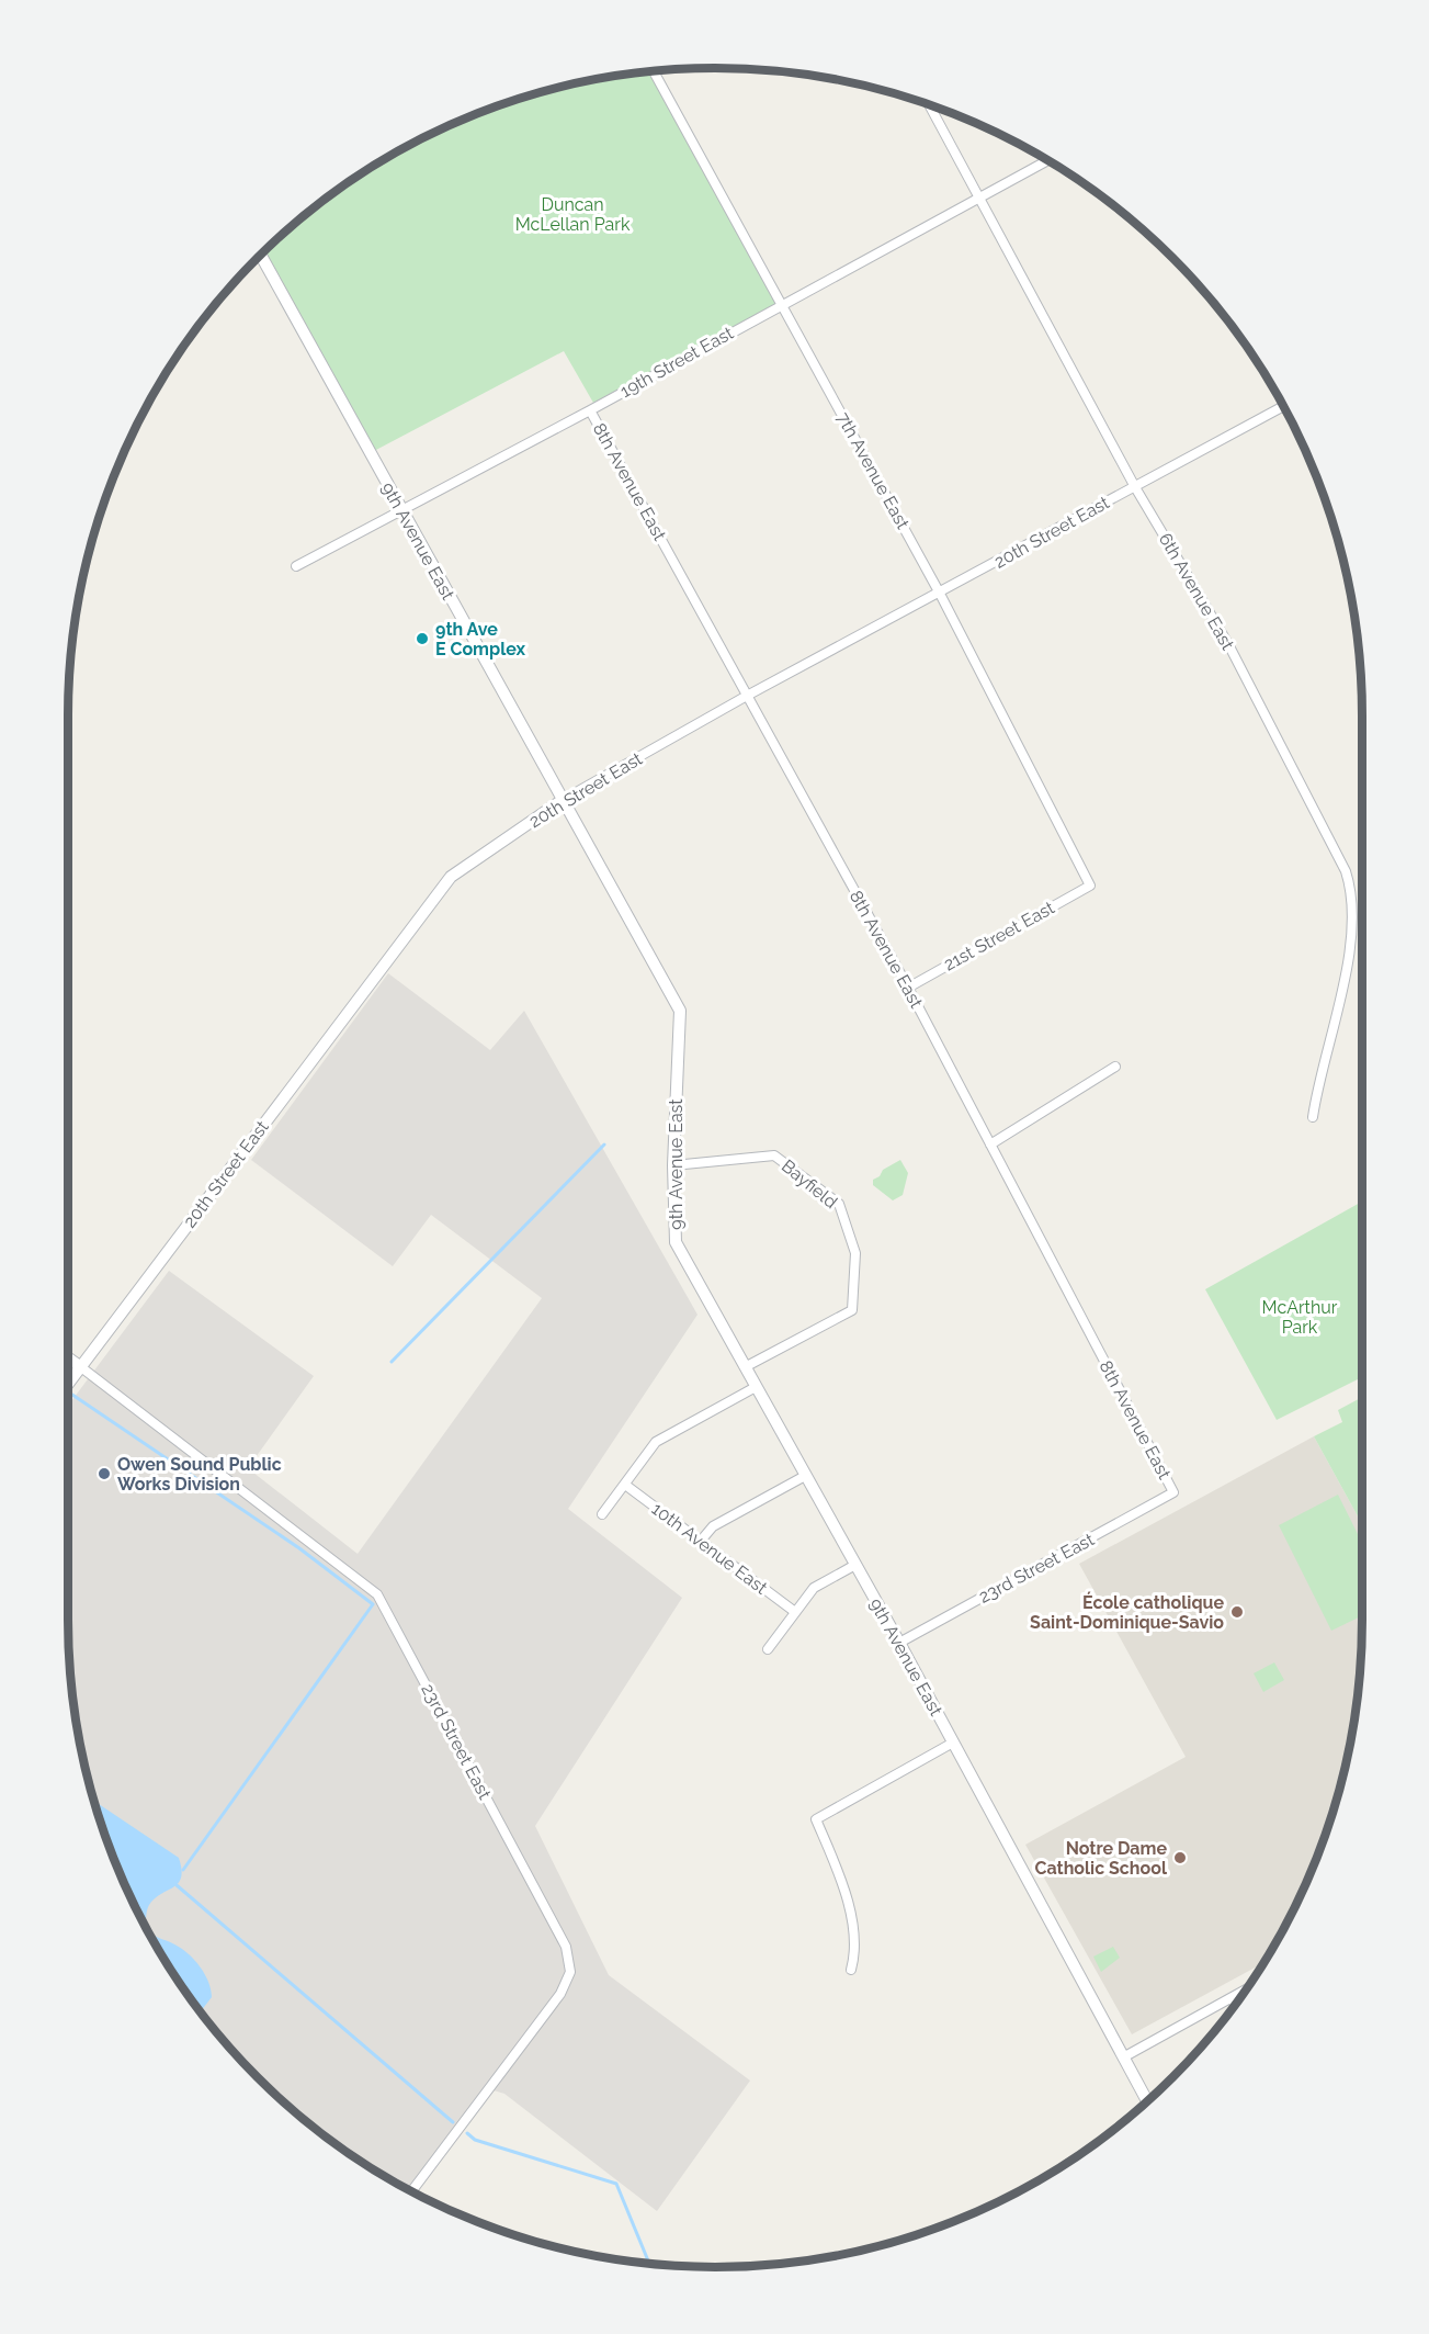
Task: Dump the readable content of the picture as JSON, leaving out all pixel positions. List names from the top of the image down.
{
  "streets": {
    "street": [
      "19th Street East",
      "7th Avenue East",
      "8th Avenue East",
      "20th Street East",
      "9th Avenue East",
      "6th Avenue East",
      "21st Street East",
      "Bayfield",
      "10th Avenue East",
      "23rd Street East"
    ]
  },
  "crossings": [
    ["19th Street East", "7th Avenue East"],
    ["19th Street East", "8th Avenue East"],
    ["19th Street East", "9th Avenue East"],
    ["19th Street East", "6th Avenue East"],
    ["7th Avenue East", "20th Street East"],
    ["7th Avenue East", "21st Street East"],
    ["8th Avenue East", "20th Street East"],
    ["8th Avenue East", "21st Street East"],
    ["8th Avenue East", "23rd Street East"],
    ["20th Street East", "9th Avenue East"],
    ["20th Street East", "6th Avenue East"],
    ["20th Street East", "23rd Street East"],
    ["9th Avenue East", "Bayfield"],
    ["9th Avenue East", "23rd Street East"]
  ],
  "parks": ["Duncan McLellan Park", "McArthur Park"],
  "places": [
    "9th Ave E Complex",
    "Owen Sound Public Works Division",
    "École catholique Saint-Dominique-Savio",
    "Notre Dame Catholic School"
  ]
}
